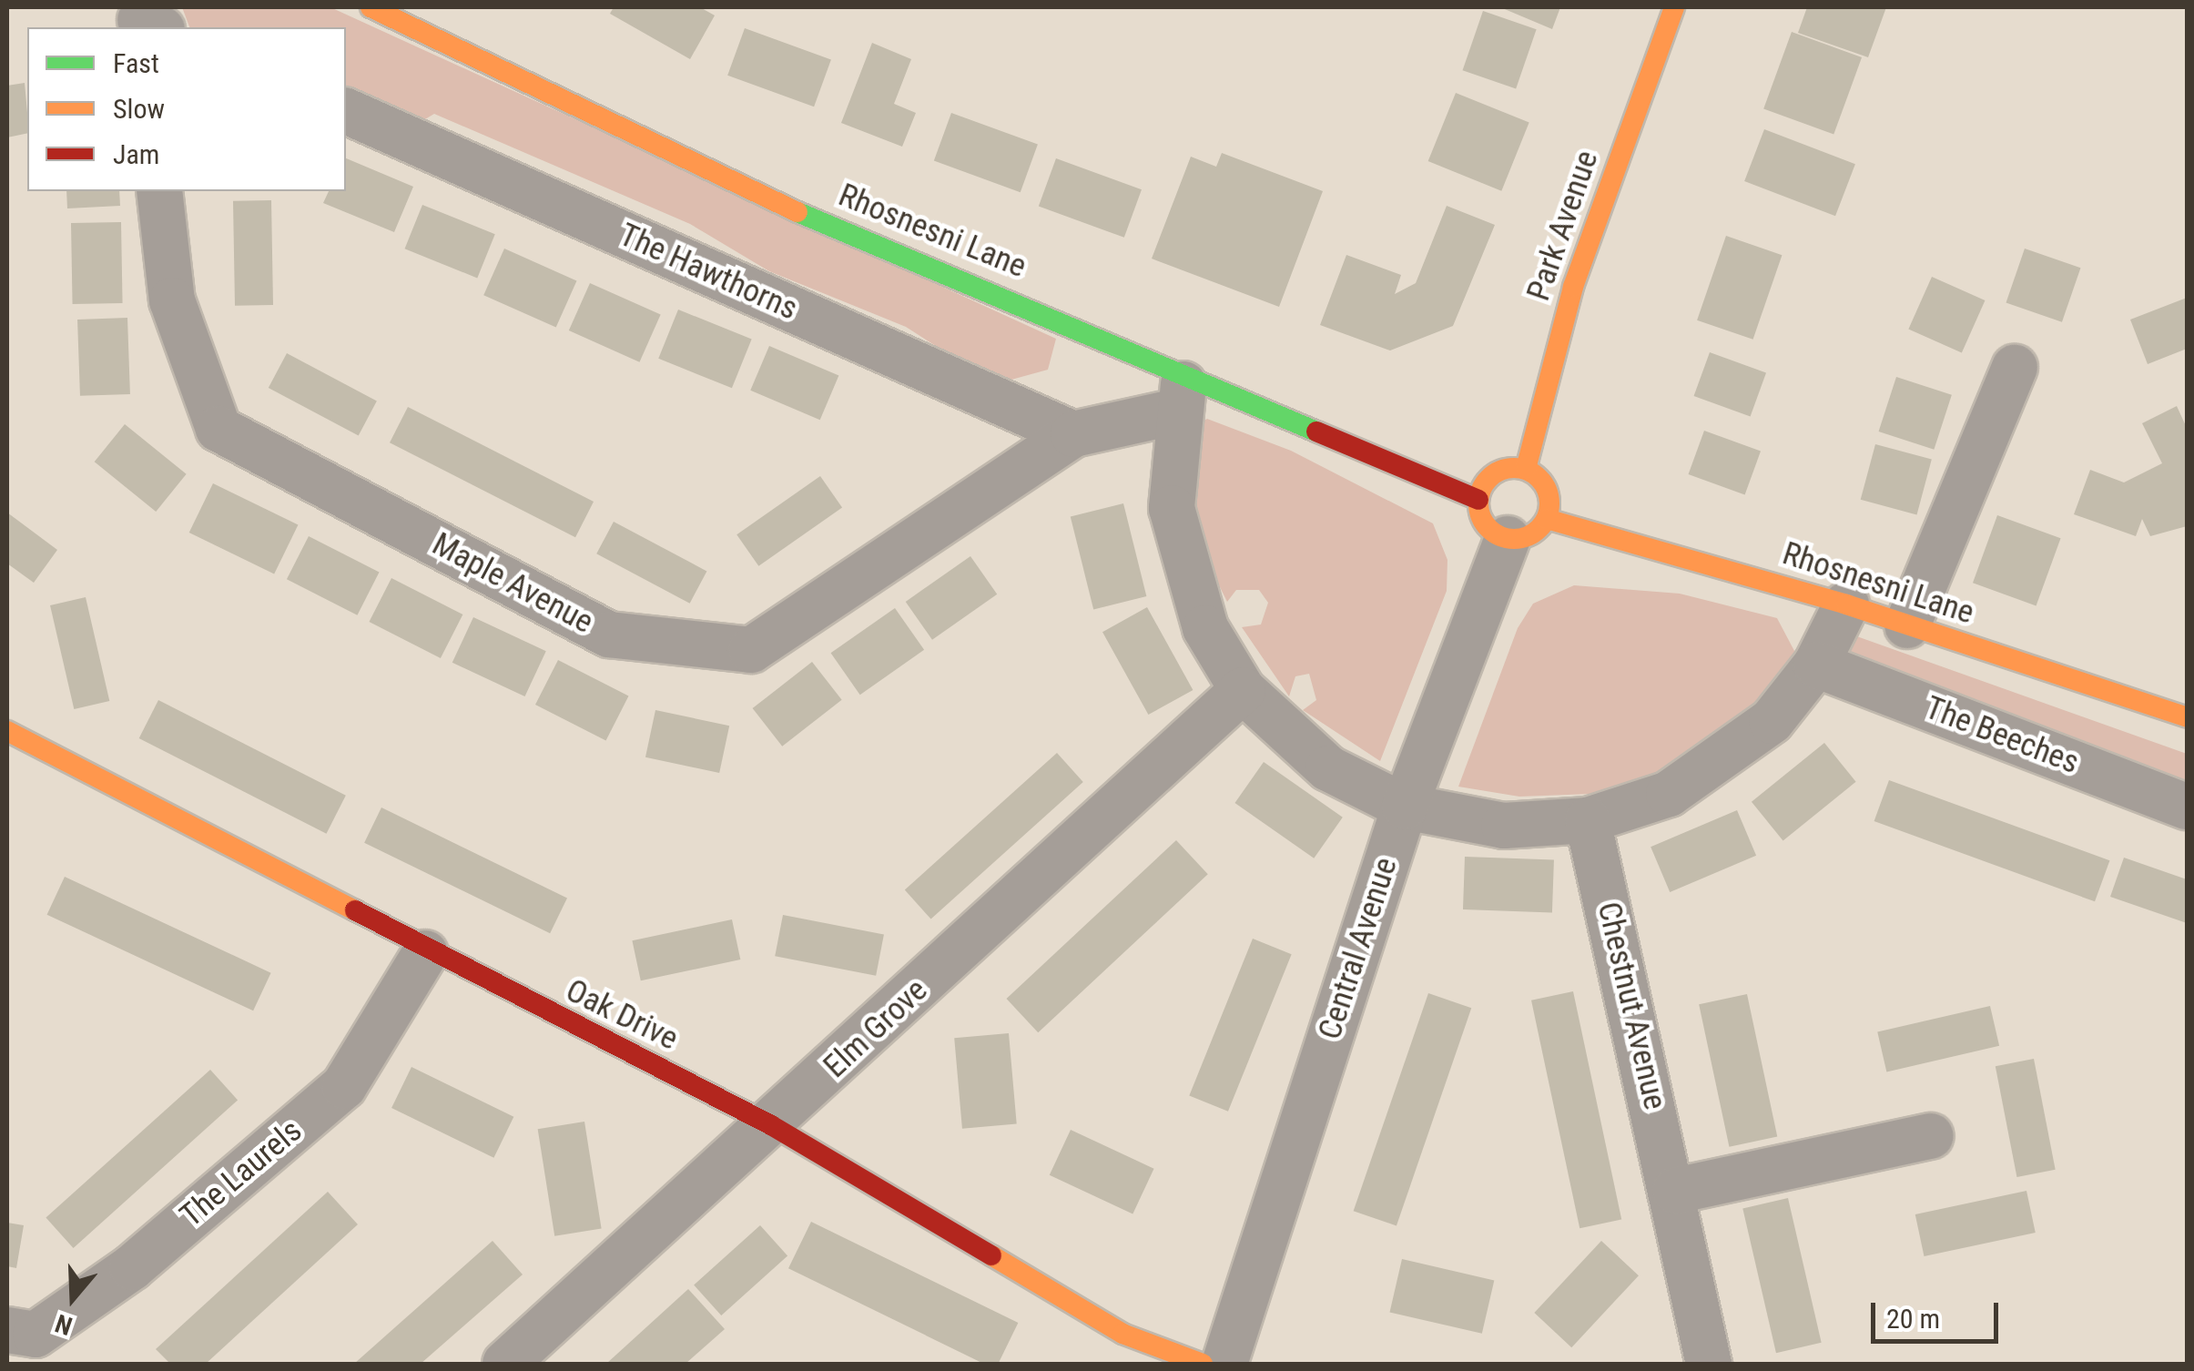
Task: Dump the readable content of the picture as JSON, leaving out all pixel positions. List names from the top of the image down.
{
  "streets": {
    "main road": ["Park Avenue", "Rhosnesni Lane", "Oak Drive"],
    "street": [
      "The Hawthorns",
      "Maple Avenue",
      "The Beeches",
      "Central Avenue",
      "Chestnut Avenue",
      "Elm Grove",
      "The Laurels"
    ]
  },
  "crossings": [
    ["Park Avenue", "Rhosnesni Lane"],
    ["Park Avenue", "Central Avenue"],
    ["Rhosnesni Lane", "Maple Avenue"],
    ["Rhosnesni Lane", "Central Avenue"],
    ["The Hawthorns", "Maple Avenue"],
    ["Oak Drive", "Elm Grove"],
    ["Oak Drive", "The Laurels"]
  ],
  "legend": ["Fast", "Slow", "Jam"],
  "scale_bar": "20 m",
  "north": "bottom"
}
